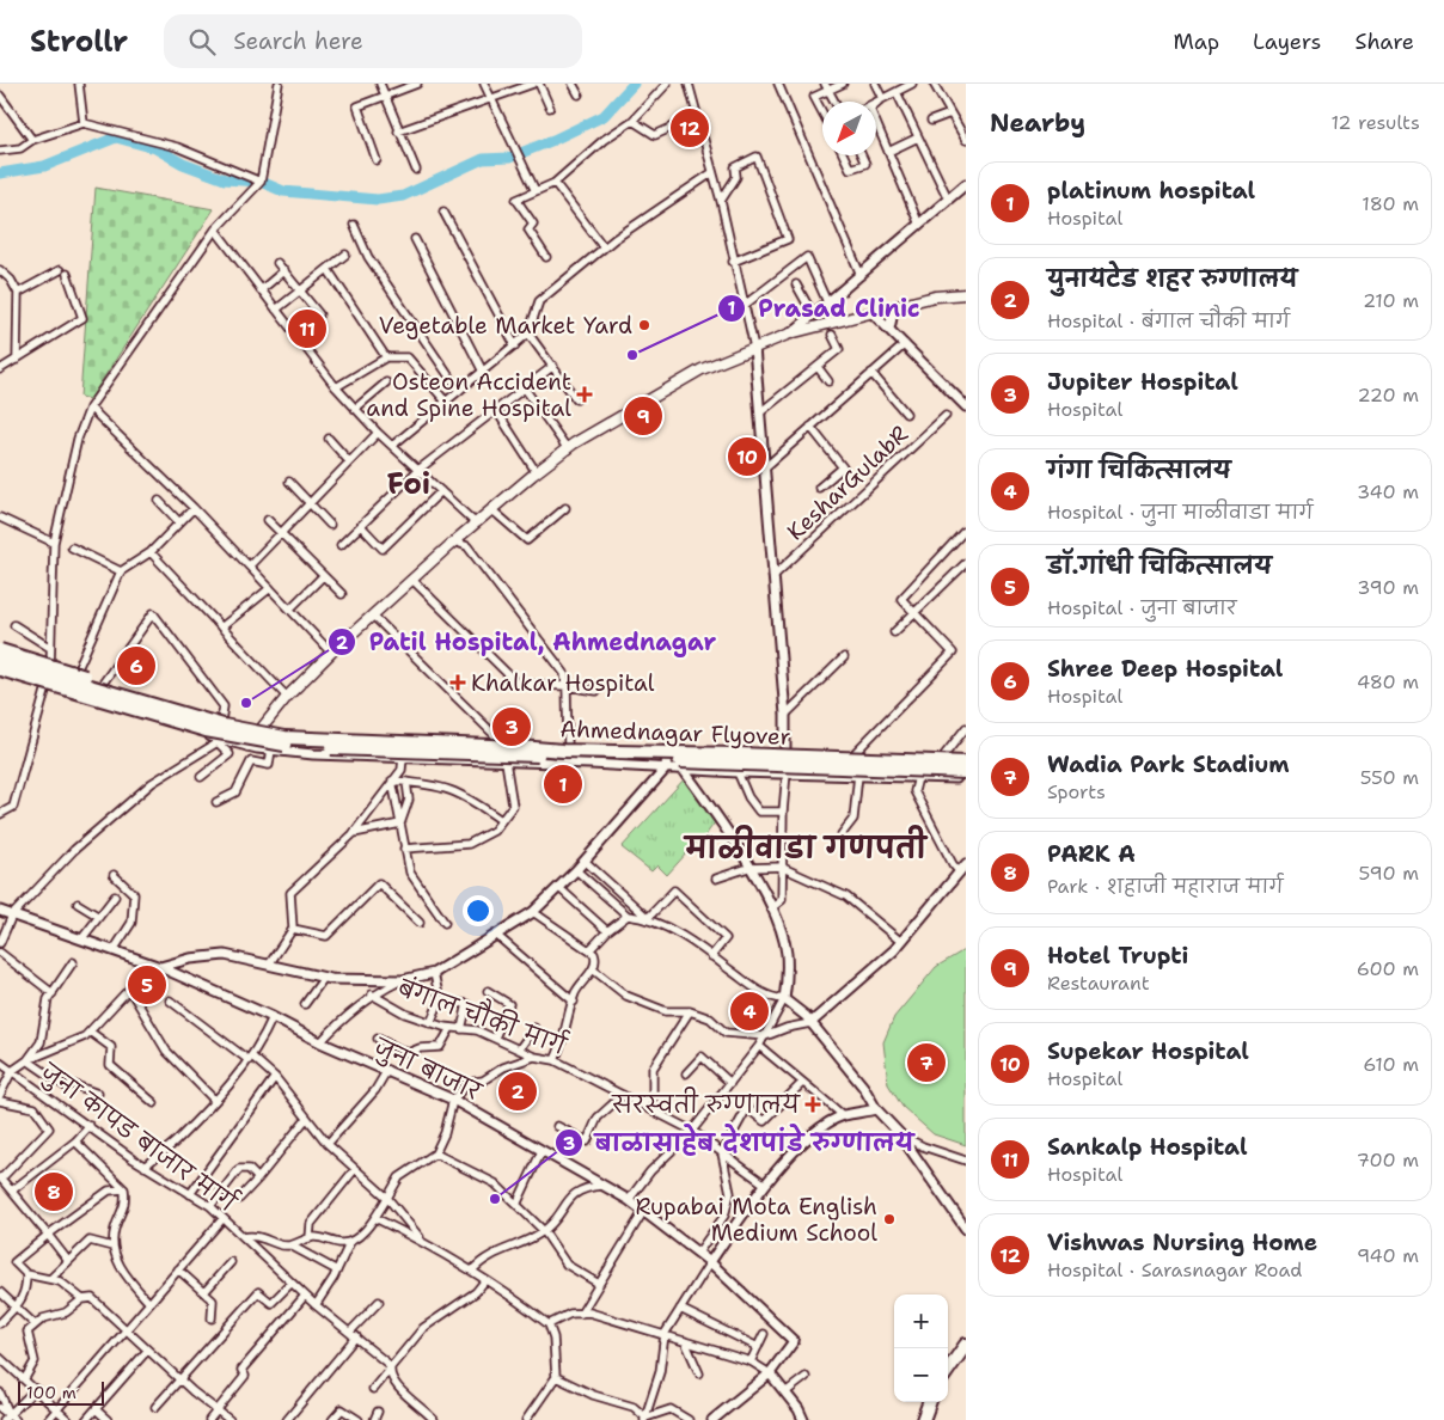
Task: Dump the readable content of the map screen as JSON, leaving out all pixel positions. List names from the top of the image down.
{
  "streets": {
    "highway": ["Ahmednagar Flyover"],
    "street": [
      "KesharGulabR",
      "बंगाल चौकी मार्ग",
      "जुना बाजार",
      "जुना कापड बाजार मार्ग"
    ]
  },
  "districts": ["Foi", "माळीवाडा गणपती"],
  "places": {
    "other": [
      "Vegetable Market Yard",
      "Prasad Clinic",
      "Patil Hospital, Ahmednagar",
      "बाळासाहेब देशपांडे रुग्णालय",
      "Rupabai Mota English Medium School"
    ],
    "health": ["Osteon Accident and Spine Hospital", "Khalkar Hospital", "सरस्वती रुग्णालय"]
  },
  "scale_bar": "100 m",
  "north": "bottom left",
  "page": {
    "header": "Strollr",
    "search": "Search here",
    "nav": ["Map", "Layers", "Share"],
    "heading": ["Nearby", "12 results"],
    "pins": [
      "12",
      "11",
      "9",
      "10",
      "6",
      "3",
      "1",
      "5",
      "4",
      "7",
      "2",
      "8"
    ],
    "list": [
      {
        "mark": "1",
        "name": "platinum hospital",
        "note": "Hospital",
        "value": "180 m"
      },
      {
        "mark": "2",
        "name": "युनायटेड शहर रुग्णालय",
        "note": "Hospital · बंगाल चौकी मार्ग",
        "value": "210 m"
      },
      {
        "mark": "3",
        "name": "Jupiter Hospital",
        "note": "Hospital",
        "value": "220 m"
      },
      {
        "mark": "4",
        "name": "गंगा चिकित्सालय",
        "note": "Hospital · जुना माळीवाडा मार्ग",
        "value": "340 m"
      },
      {
        "mark": "5",
        "name": "डॉ.गांधी चिकित्सालय",
        "note": "Hospital · जुना बाजार",
        "value": "390 m"
      },
      {
        "mark": "6",
        "name": "Shree Deep Hospital",
        "note": "Hospital",
        "value": "480 m"
      },
      {
        "mark": "7",
        "name": "Wadia Park Stadium",
        "note": "Sports",
        "value": "550 m"
      },
      {
        "mark": "8",
        "name": "PARK A",
        "note": "Park · शहाजी महाराज मार्ग",
        "value": "590 m"
      },
      {
        "mark": "9",
        "name": "Hotel Trupti",
        "note": "Restaurant",
        "value": "600 m"
      },
      {
        "mark": "10",
        "name": "Supekar Hospital",
        "note": "Hospital",
        "value": "610 m"
      },
      {
        "mark": "11",
        "name": "Sankalp Hospital",
        "note": "Hospital",
        "value": "700 m"
      },
      {
        "mark": "12",
        "name": "Vishwas Nursing Home",
        "note": "Hospital · Sarasnagar Road",
        "value": "940 m"
      }
    ],
    "map_buttons": ["+", "−"],
    "scale": "100 m"
  }
}
